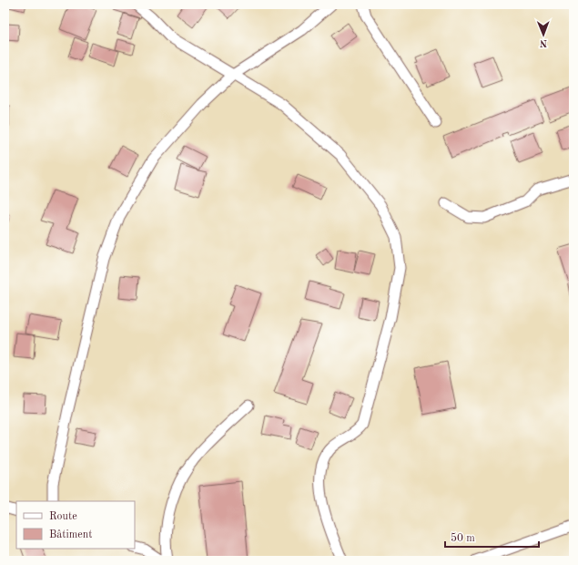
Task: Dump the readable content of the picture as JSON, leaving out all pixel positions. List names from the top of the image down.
{
  "legend": ["Route", "Bâtiment"],
  "scale_bar": "50 m",
  "north": "bottom"
}
